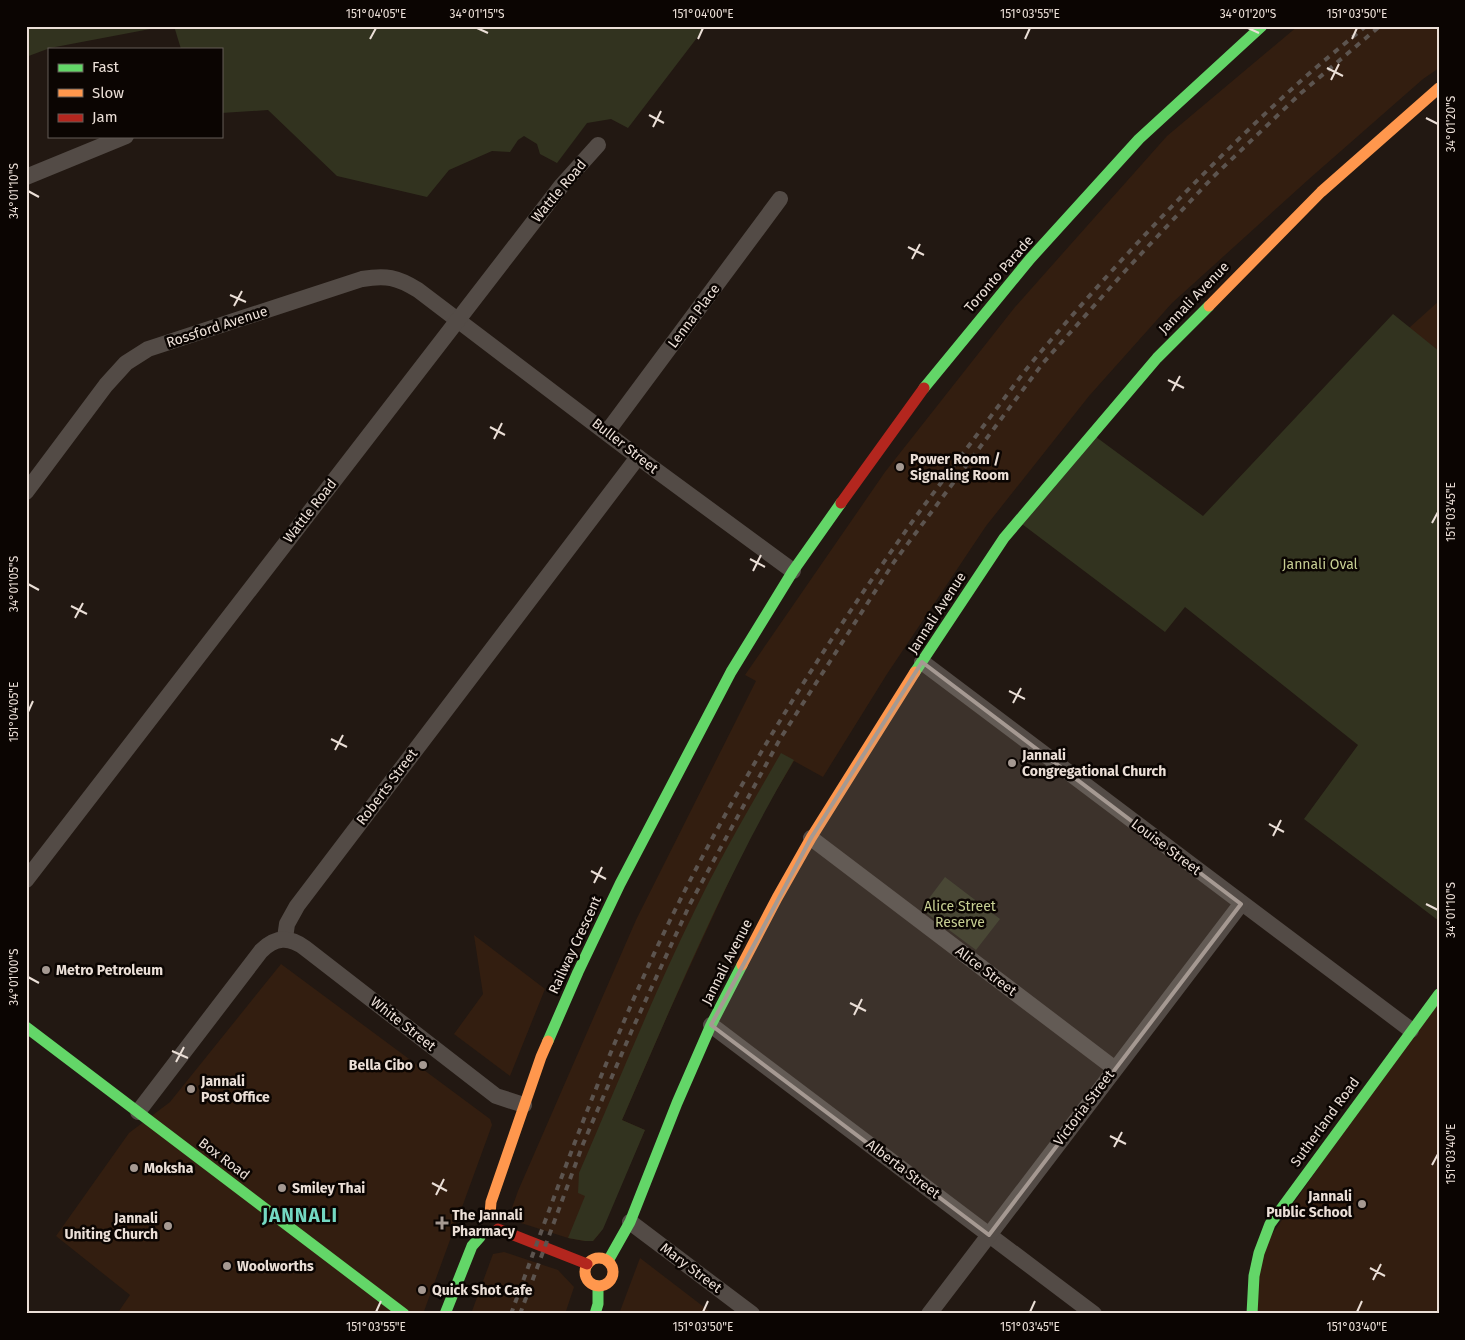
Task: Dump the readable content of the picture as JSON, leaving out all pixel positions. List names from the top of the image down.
{
  "streets": {
    "street": [
      "Wattle Road",
      "Toronto Parade",
      "Jannali Avenue",
      "Lenna Place",
      "Rossford Avenue",
      "Buller Street",
      "Roberts Street",
      "Louise Street",
      "Railway Crescent",
      "Alice Street",
      "White Street",
      "Victoria Street",
      "Sutherland Road",
      "Box Road",
      "Alberta Street",
      "Mary Street"
    ]
  },
  "crossings": [
    ["Wattle Road", "Rossford Avenue"],
    ["Wattle Road", "Buller Street"],
    ["Toronto Parade", "Buller Street"],
    ["Toronto Parade", "Railway Crescent"],
    ["Jannali Avenue", "Louise Street"],
    ["Jannali Avenue", "Alice Street"],
    ["Jannali Avenue", "Alberta Street"],
    ["Jannali Avenue", "Mary Street"],
    ["Lenna Place", "Buller Street"],
    ["Rossford Avenue", "Buller Street"],
    ["Buller Street", "Roberts Street"],
    ["Buller Street", "Railway Crescent"],
    ["Roberts Street", "White Street"],
    ["Louise Street", "Victoria Street"],
    ["Louise Street", "Sutherland Road"],
    ["Railway Crescent", "White Street"],
    ["Alice Street", "Victoria Street"],
    ["Victoria Street", "Alberta Street"]
  ],
  "districts": ["JANNALI"],
  "parks": ["Jannali Oval", "Alice Street Reserve"],
  "places": {
    "other": [
      "Power Room / Signaling Room",
      "Jannali Congregational Church",
      "Metro Petroleum",
      "Bella Cibo",
      "Jannali Post Office",
      "Moksha",
      "Smiley Thai",
      "Jannali Public School",
      "Jannali Uniting Church",
      "Woolworths",
      "Quick Shot Cafe"
    ],
    "health": ["The Jannali Pharmacy"]
  },
  "legend": ["Fast", "Slow", "Jam"],
  "coordinates": [
    "151°04'05\"E",
    "34°01'15\"S",
    "151°04'00\"E",
    "151°03'55\"E",
    "34°01'20\"S",
    "151°03'50\"E",
    "34°01'10\"S",
    "151°03'45\"E",
    "34°01'05\"S",
    "34°01'00\"S",
    "151°03'40\"E"
  ]
}
